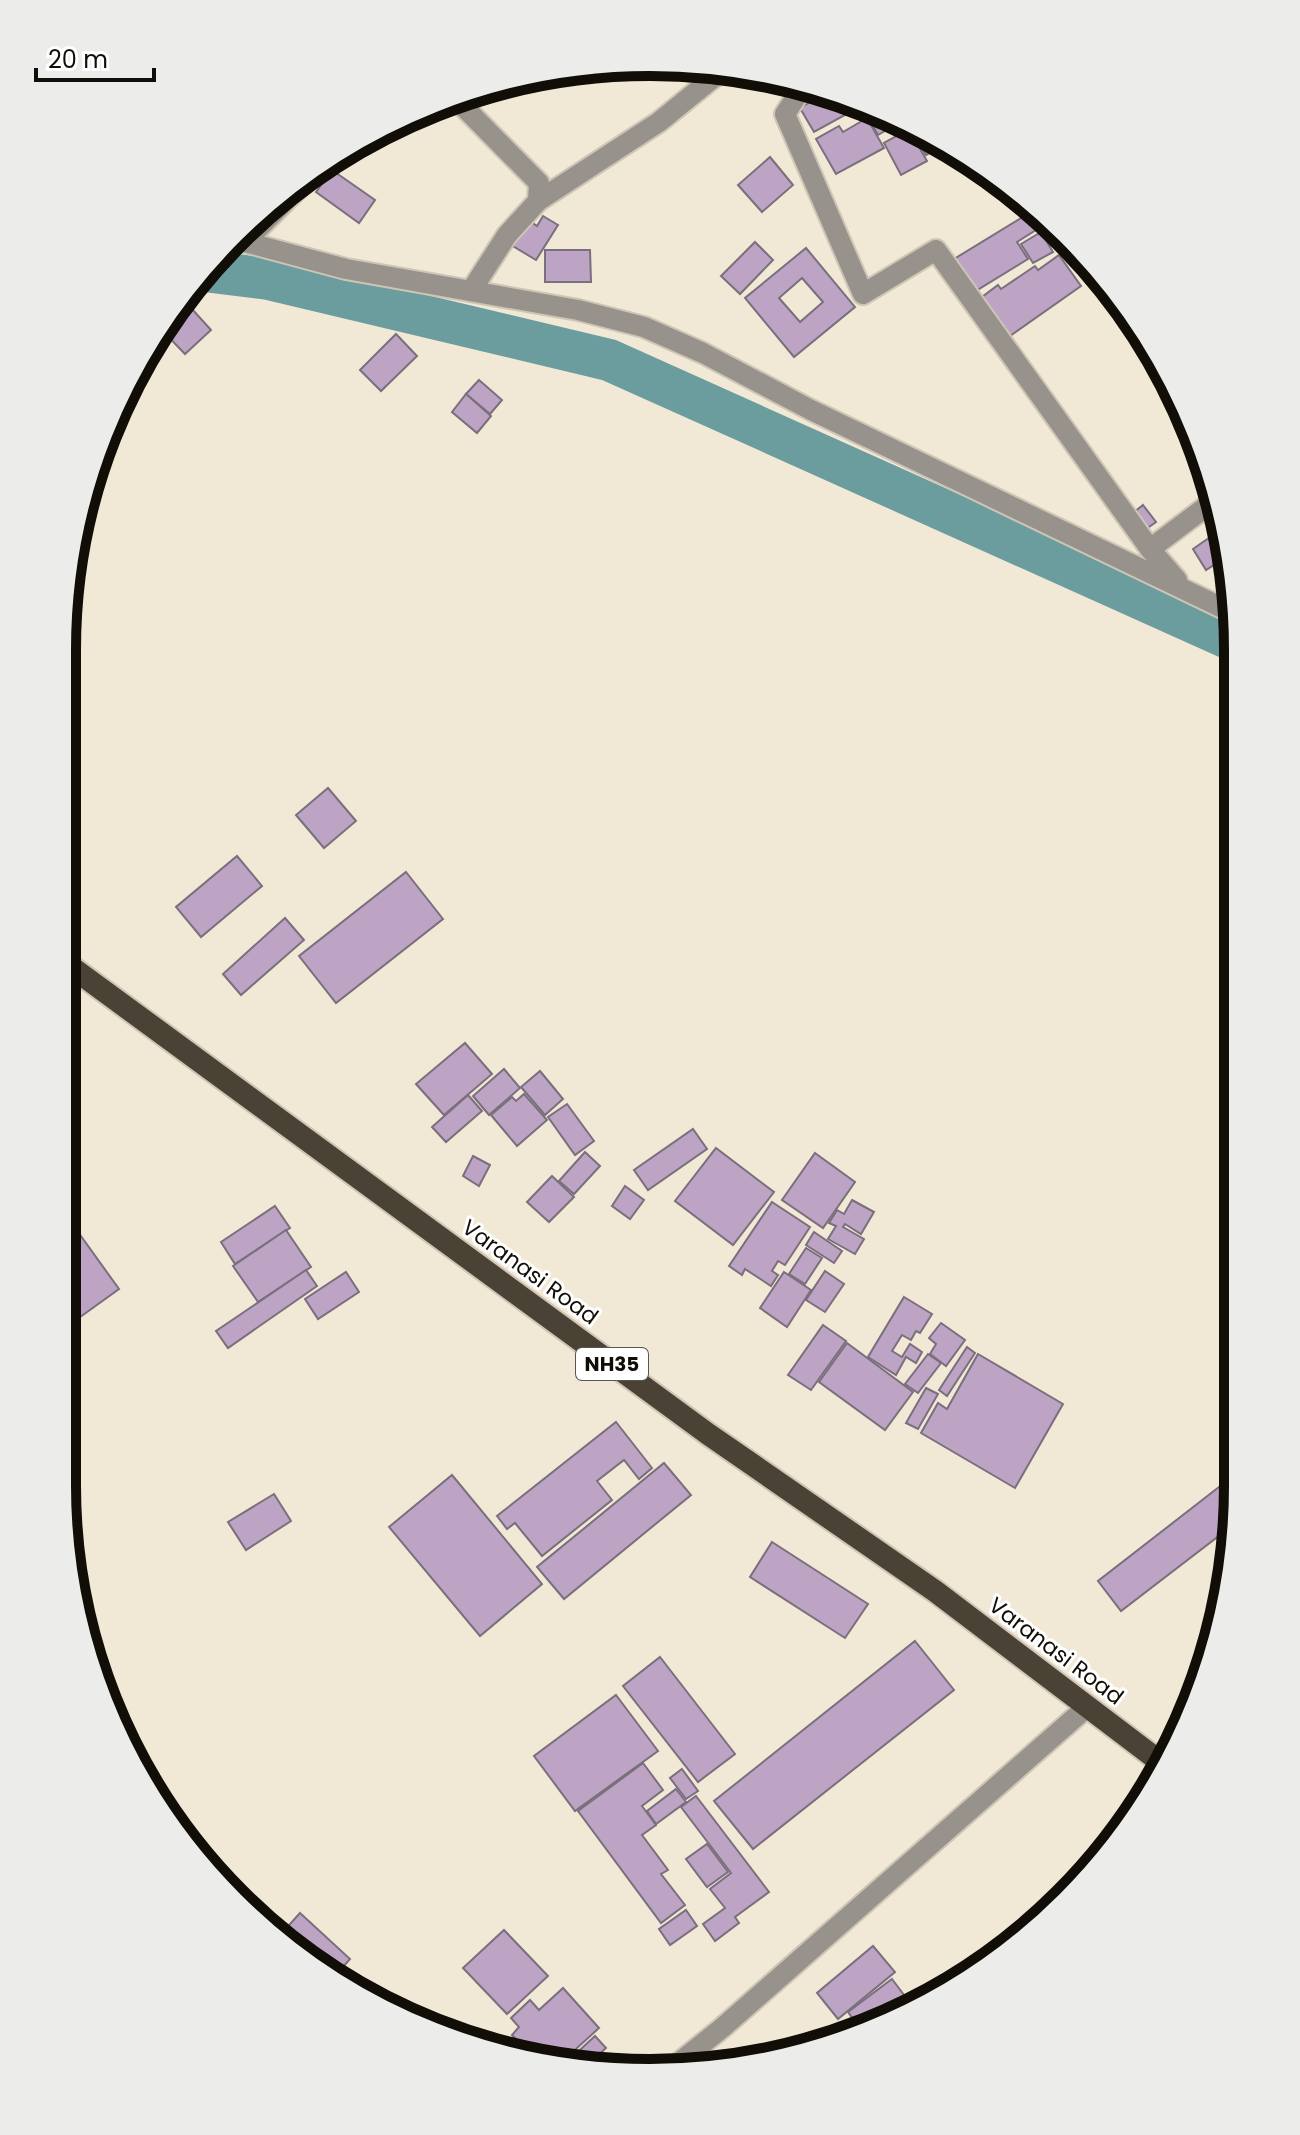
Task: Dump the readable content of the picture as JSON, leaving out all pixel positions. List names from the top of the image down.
{
  "streets": {
    "highway": ["Varanasi Road", "NH35"]
  },
  "scale_bar": "20 m"
}
